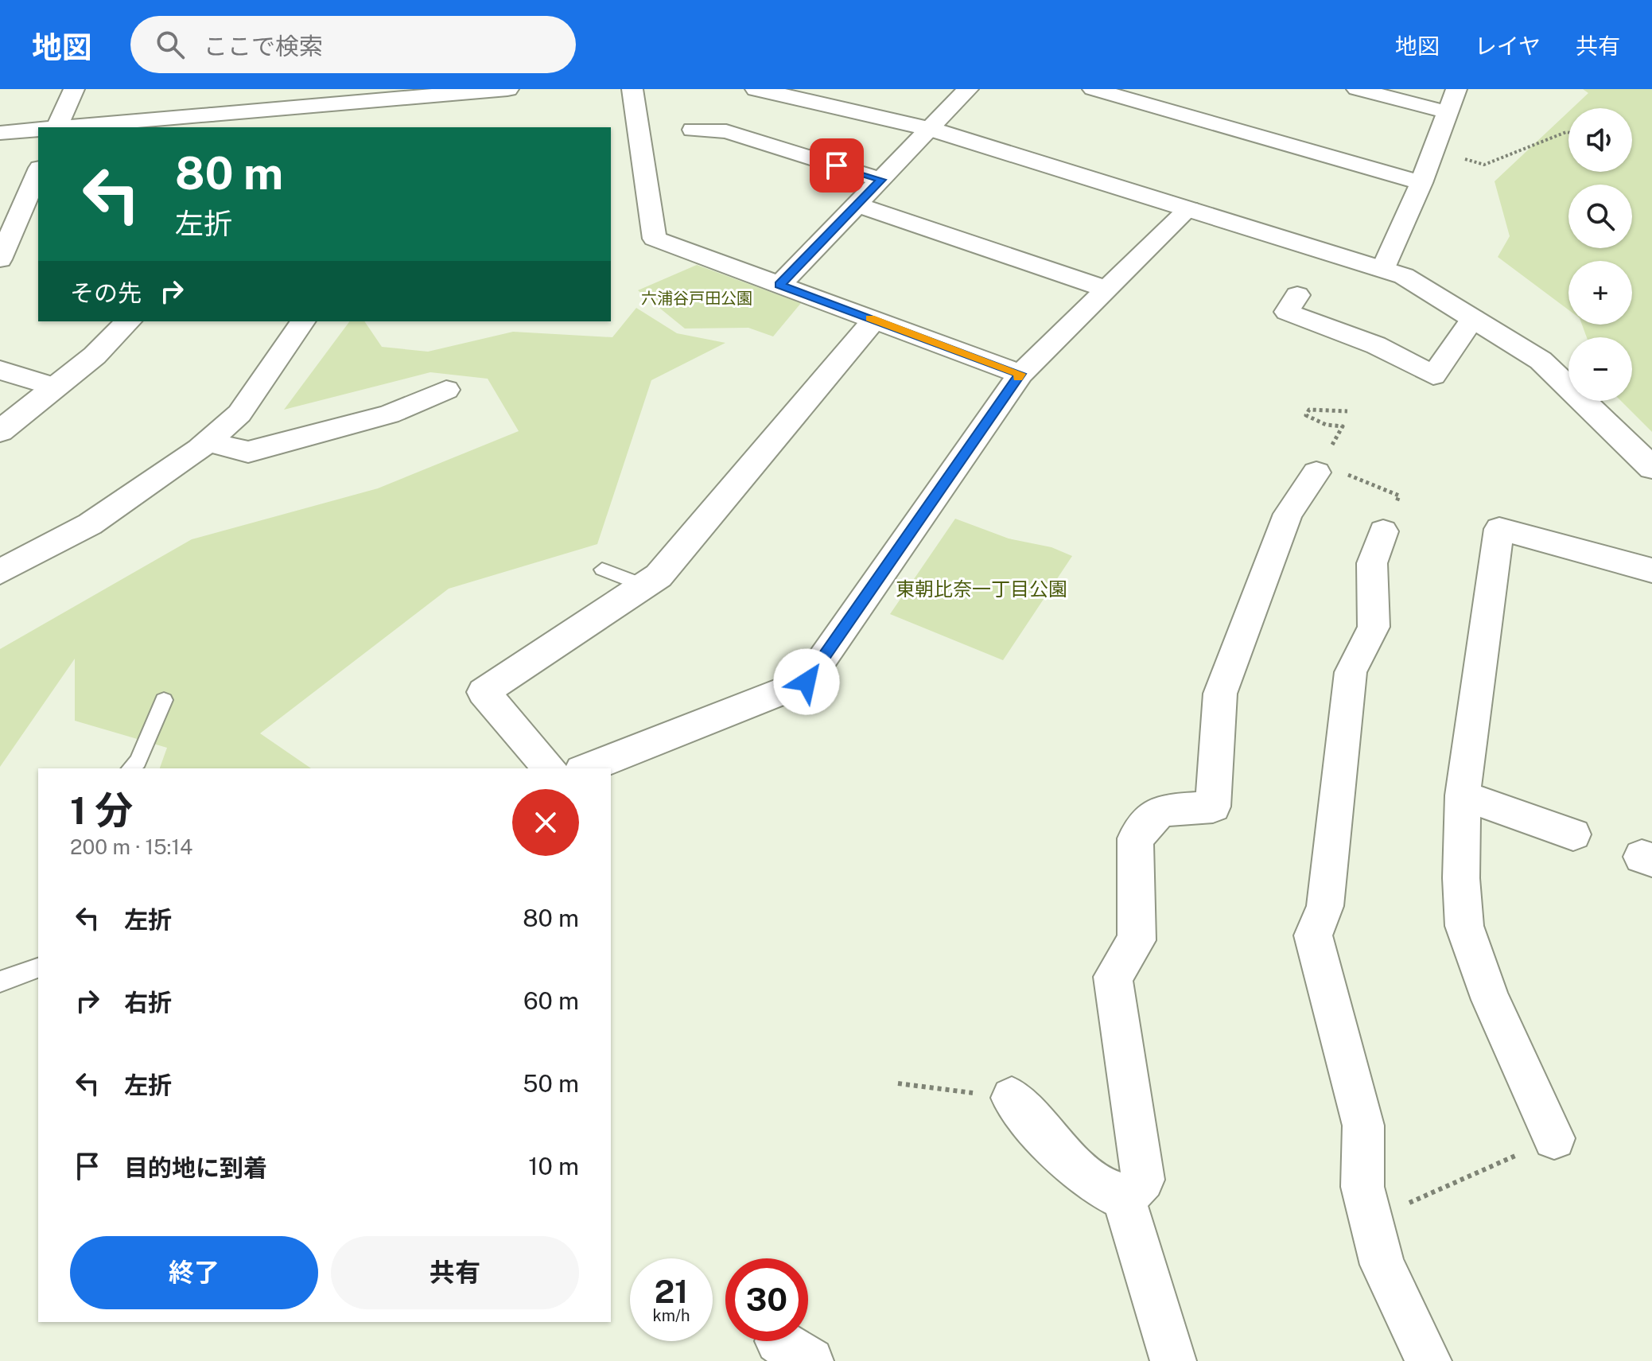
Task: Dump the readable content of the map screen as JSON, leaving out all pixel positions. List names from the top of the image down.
{
  "parks": ["六浦谷戸田公園", "東朝比奈一丁目公園"],
  "page": {
    "header": "地図",
    "search": "ここで検索",
    "nav": ["地図", "レイヤ", "共有"],
    "map_buttons": ["+", "−"],
    "turn": ["80 m", "左折"],
    "then": "その先",
    "heading": ["1 分", "200 m · 15:14"],
    "list": [
      {
        "name": "左折",
        "value": "80 m"
      },
      {
        "name": "右折",
        "value": "60 m"
      },
      {
        "name": "左折",
        "value": "50 m"
      },
      {
        "name": "目的地に到着",
        "value": "10 m"
      }
    ],
    "buttons": ["終了", "共有"],
    "speed": "21 km/h",
    "limit": "30"
  }
}
